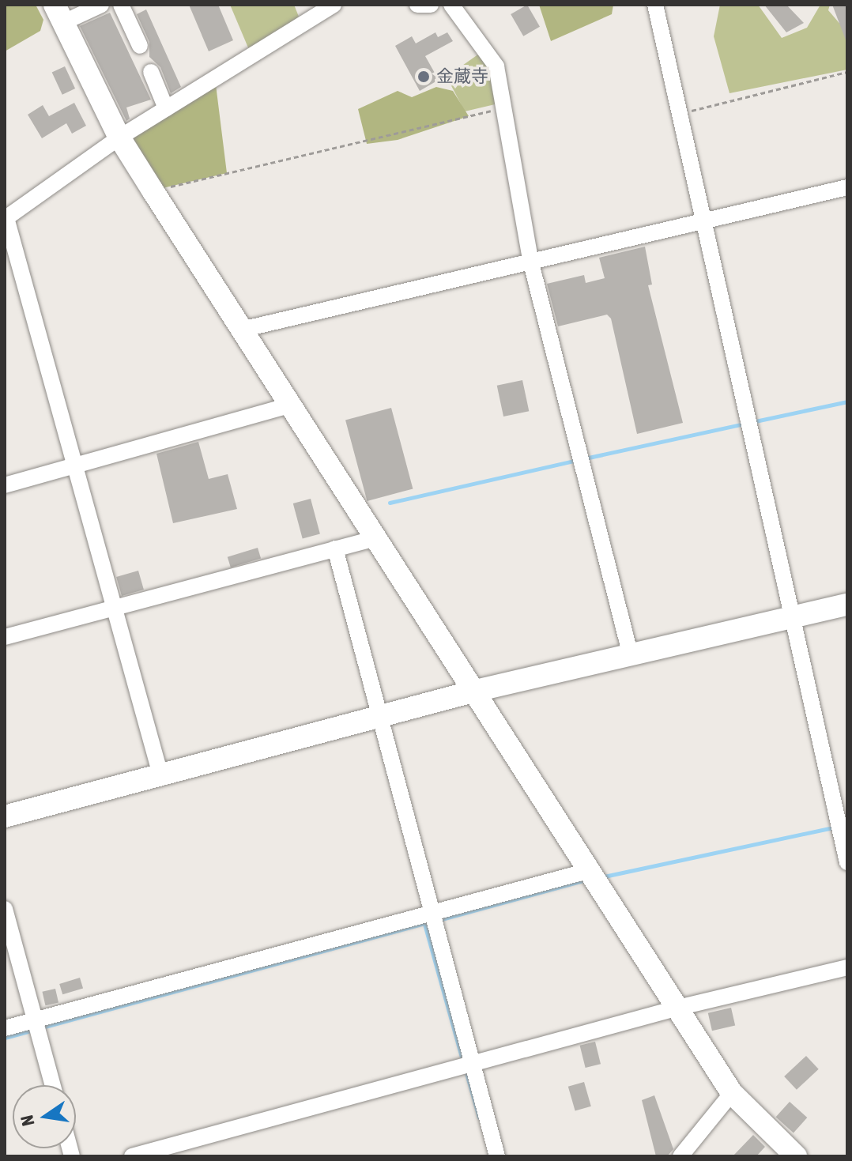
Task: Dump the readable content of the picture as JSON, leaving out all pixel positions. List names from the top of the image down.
{
  "places": ["金蔵寺"],
  "north": "left"
}
